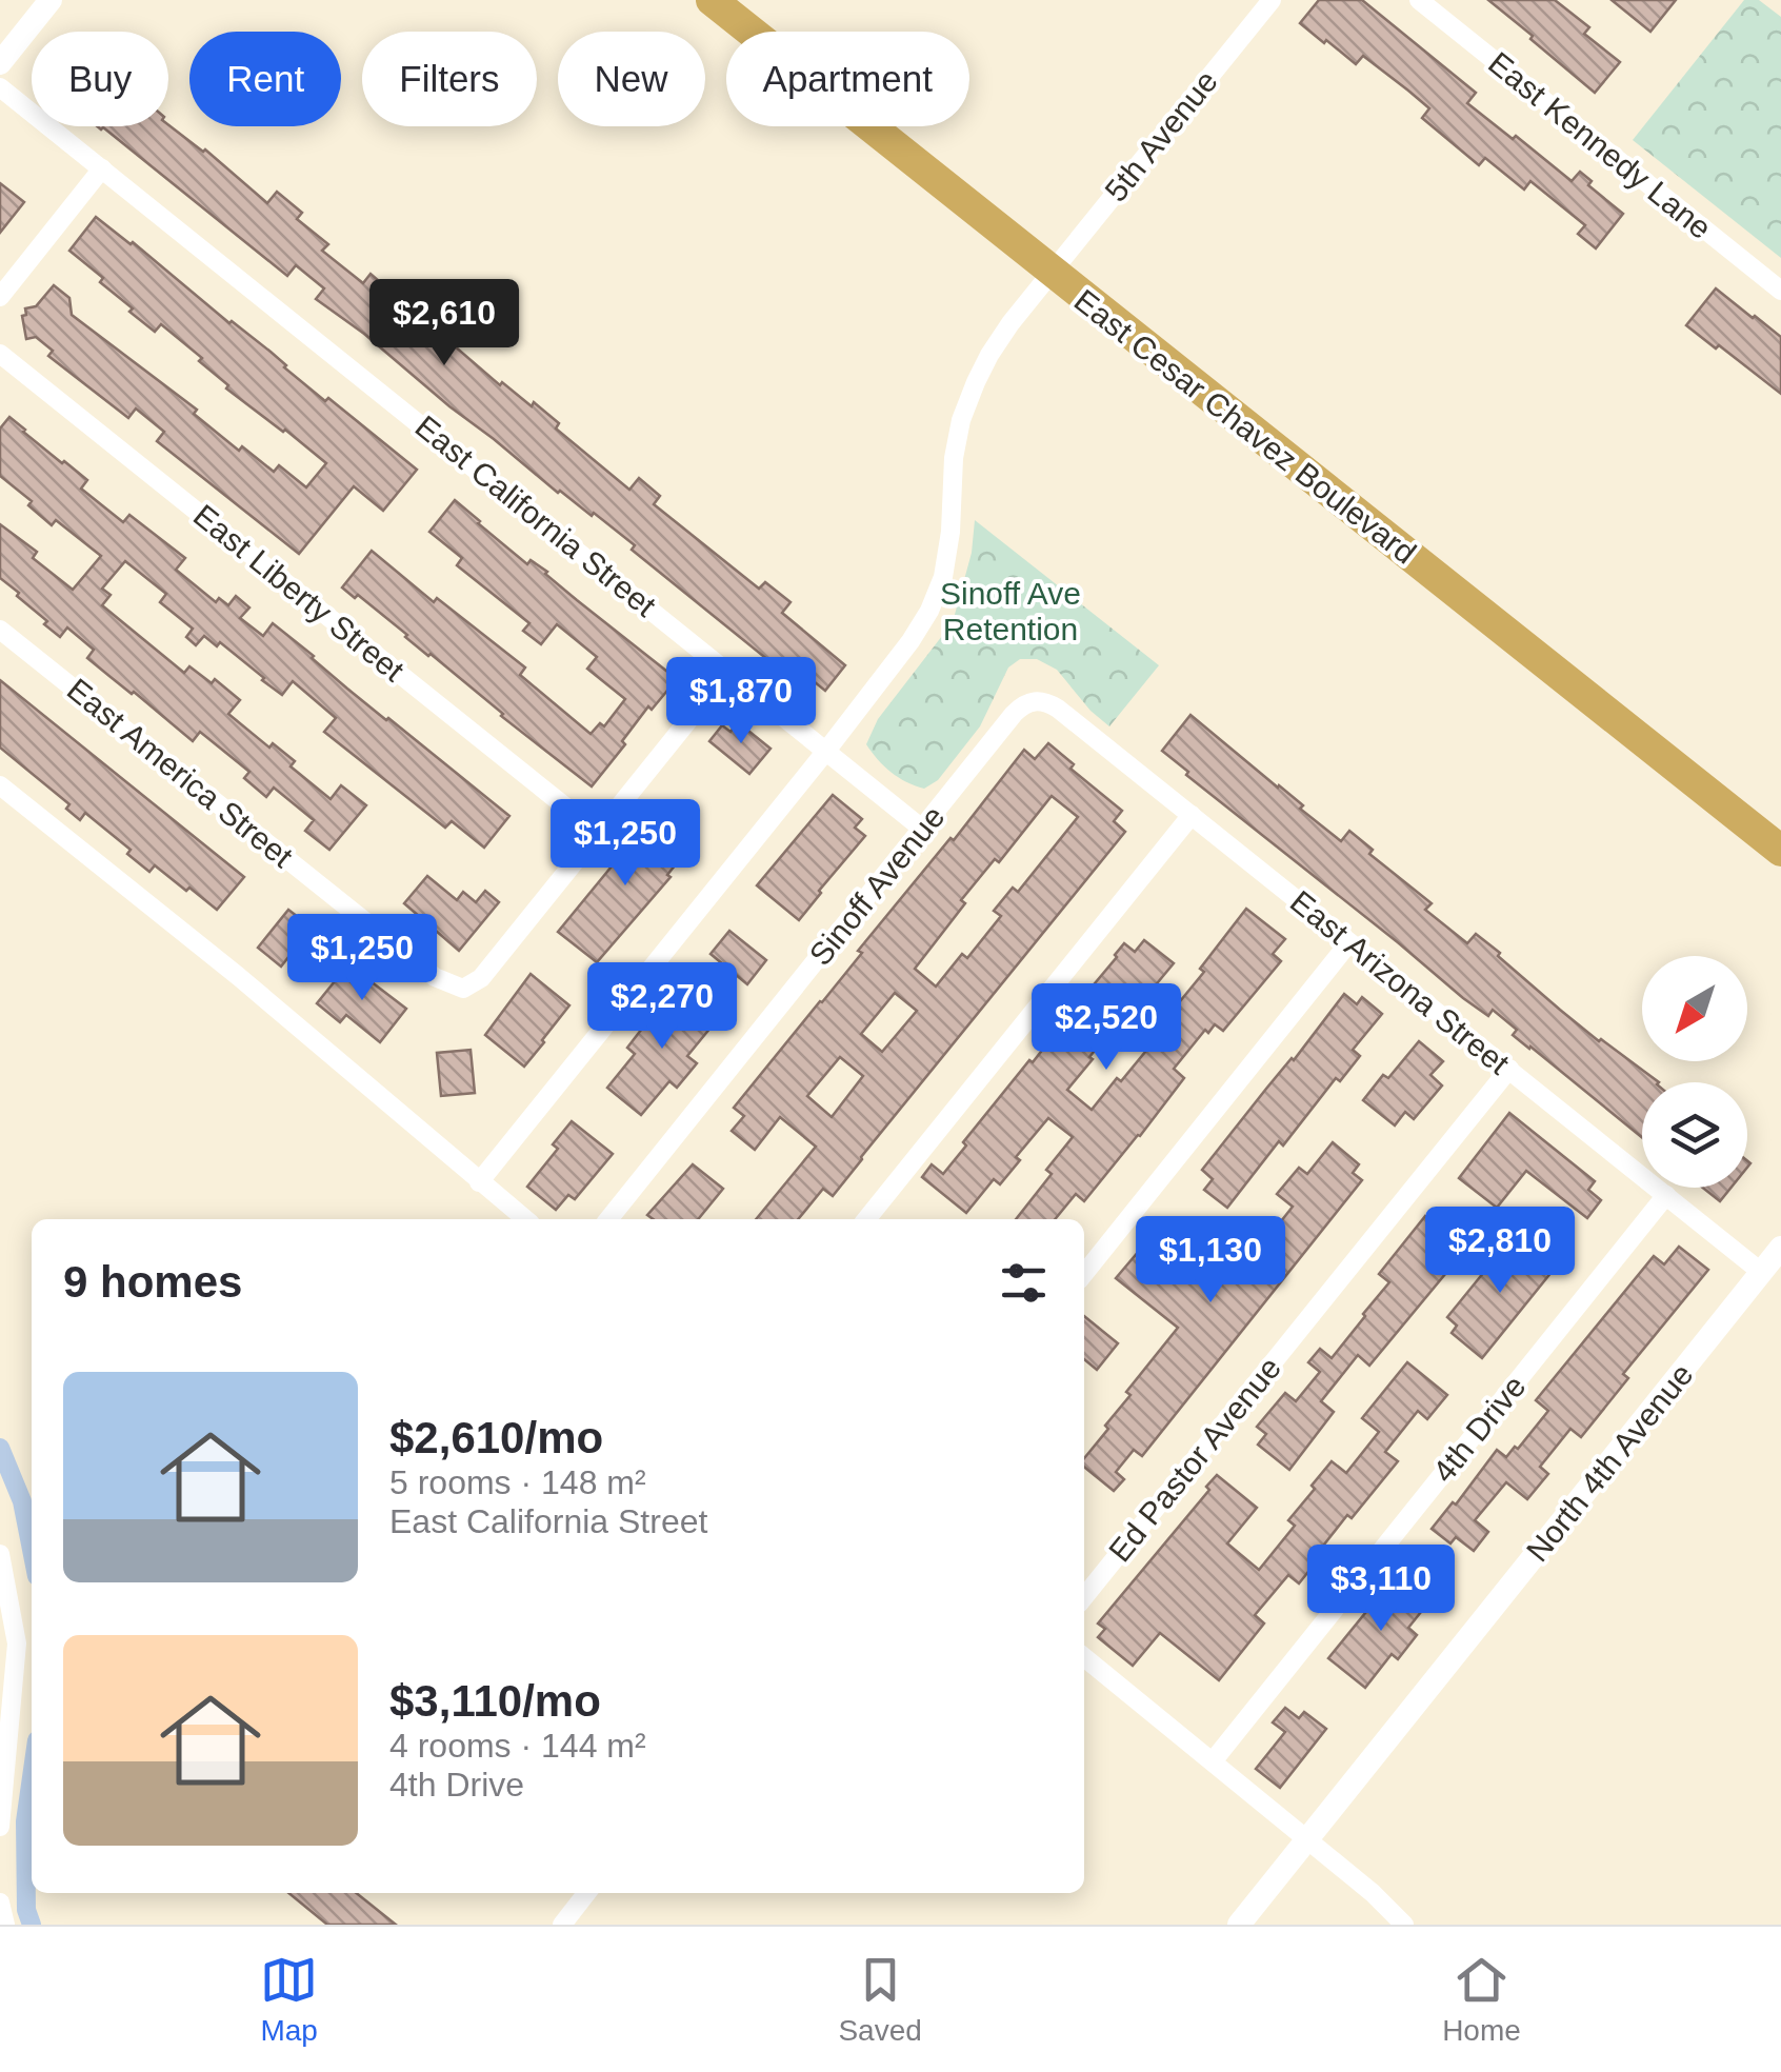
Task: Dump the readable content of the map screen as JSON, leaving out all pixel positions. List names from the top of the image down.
{
  "streets": {
    "highway": ["East Cesar Chavez Boulevard"],
    "street": [
      "5th Avenue",
      "East Kennedy Lane",
      "East California Street",
      "East Liberty Street",
      "East America Street",
      "Sinoff Avenue",
      "East Arizona Street",
      "4th Drive",
      "Ed Pastor Avenue",
      "North 4th Avenue"
    ]
  },
  "crossings": [
    ["5th Avenue", "East Cesar Chavez Boulevard"],
    ["5th Avenue", "East California Street"],
    ["East California Street", "Sinoff Avenue"],
    ["East Liberty Street", "East America Street"],
    ["Sinoff Avenue", "East Arizona Street"],
    ["East Arizona Street", "4th Drive"],
    ["East Arizona Street", "Ed Pastor Avenue"],
    ["East Arizona Street", "North 4th Avenue"]
  ],
  "parks": ["Sinoff Ave Retention"],
  "north": "bottom left",
  "page": {
    "chip": [
      "Buy",
      "Rent",
      "Filters",
      "New",
      "Apartment"
    ],
    "price": [
      "$2,610",
      "$1,870",
      "$1,250",
      "$1,250",
      "$2,270",
      "$2,520",
      "$2,810",
      "$1,130",
      "$3,110"
    ],
    "heading": "9 homes",
    "list": [
      {
        "name": "$2,610/mo",
        "note": "5 rooms · 148 m² · East California Street"
      },
      {
        "name": "$3,110/mo",
        "note": "4 rooms · 144 m² · 4th Drive"
      }
    ],
    "tabs": ["Map", "Saved", "Home"]
  }
}
